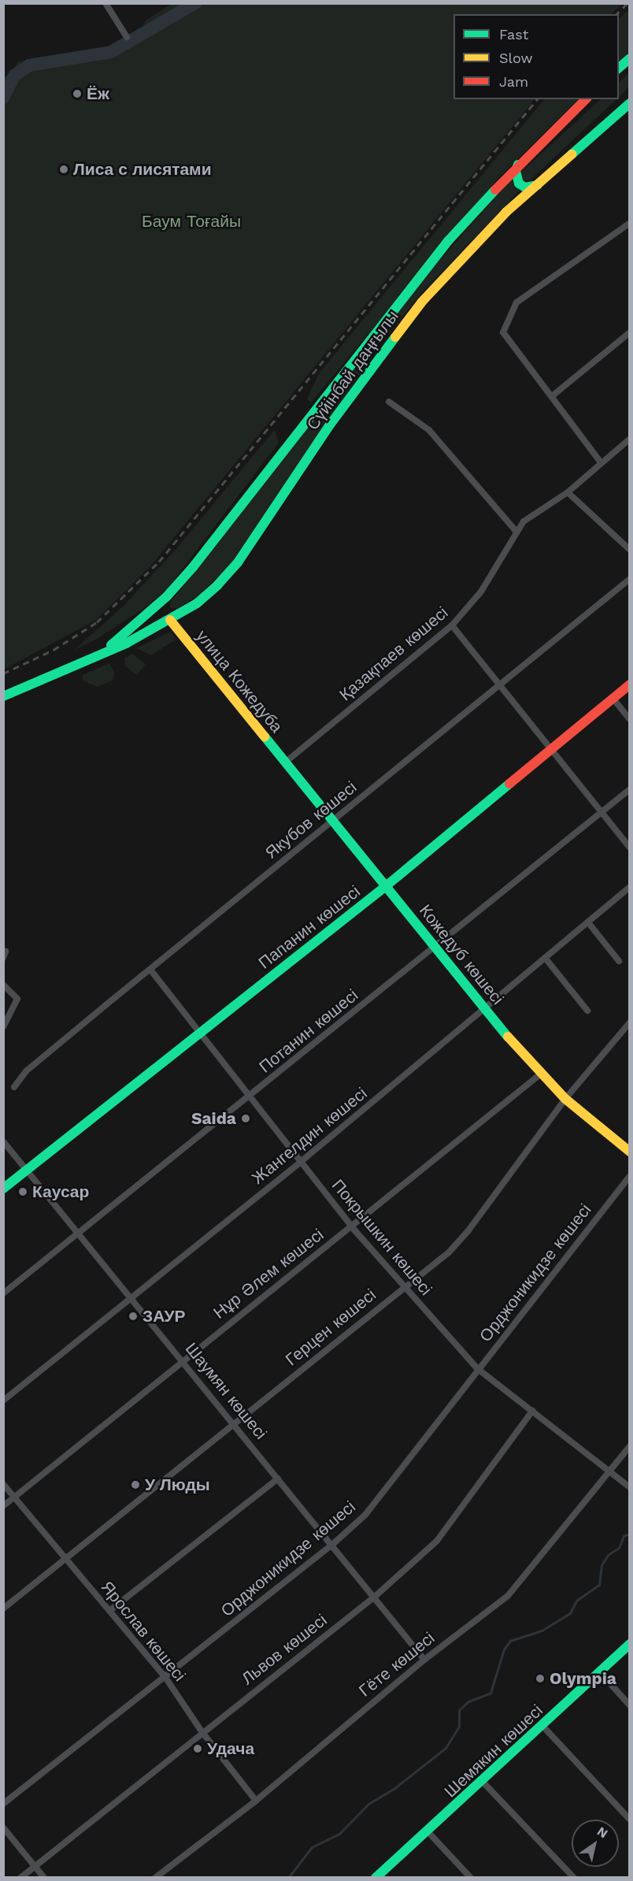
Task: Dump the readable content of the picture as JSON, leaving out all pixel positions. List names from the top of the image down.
{
  "streets": {
    "main road": [
      "Сүйінбай даңғылы",
      "улица Кожедуба",
      "Папанин көшесі",
      "Кожедуб көшесі",
      "Шемякин көшесі"
    ],
    "street": [
      "Қазақпаев көшесі",
      "Якубов көшесі",
      "Потанин көшесі",
      "Жангелдин көшесі",
      "Покрышкин көшесі",
      "Орджоникидзе көшесі",
      "Нұр Әлем көшесі",
      "Герцен көшесі",
      "Шаумян көшесі",
      "Ярослав көшесі",
      "Львов көшесі",
      "Гёте көшесі"
    ]
  },
  "crossings": [
    ["Сүйінбай даңғылы", "улица Кожедуба"],
    ["Қазақпаев көшесі", "улица Кожедуба"],
    ["Қазақпаев көшесі", "Кожедуб көшесі"],
    ["улица Кожедуба", "Кожедуб көшесі"],
    ["Якубов көшесі", "Кожедуб көшесі"],
    ["Якубов көшесі", "Покрышкин көшесі"],
    ["Папанин көшесі", "Кожедуб көшесі"],
    ["Папанин көшесі", "Покрышкин көшесі"],
    ["Папанин көшесі", "Шаумян көшесі"],
    ["Кожедуб көшесі", "Потанин көшесі"],
    ["Кожедуб көшесі", "Жангелдин көшесі"],
    ["Кожедуб көшесі", "Нұр Әлем көшесі"],
    ["Кожедуб көшесі", "Герцен көшесі"],
    ["Потанин көшесі", "Покрышкин көшесі"],
    ["Потанин көшесі", "Шаумян көшесі"],
    ["Жангелдин көшесі", "Покрышкин көшесі"],
    ["Жангелдин көшесі", "Шаумян көшесі"],
    ["Покрышкин көшесі", "Орджоникидзе көшесі"],
    ["Покрышкин көшесі", "Нұр Әлем көшесі"],
    ["Покрышкин көшесі", "Герцен көшесі"],
    ["Покрышкин көшесі", "Львов көшесі"],
    ["Покрышкин көшесі", "Гёте көшесі"],
    ["Орджоникидзе көшесі", "Шаумян көшесі"],
    ["Орджоникидзе көшесі", "Ярослав көшесі"],
    ["Нұр Әлем көшесі", "Шаумян көшесі"],
    ["Нұр Әлем көшесі", "Ярослав көшесі"],
    ["Герцен көшесі", "Шаумян көшесі"],
    ["Герцен көшесі", "Ярослав көшесі"],
    ["Шаумян көшесі", "Львов көшесі"],
    ["Шаумян көшесі", "Гёте көшесі"],
    ["Ярослав көшесі", "Львов көшесі"],
    ["Ярослав көшесі", "Гёте көшесі"]
  ],
  "parks": ["Баум Тоғайы"],
  "places": [
    "Ёж",
    "Лиса с лисятами",
    "Saida",
    "Каусар",
    "ЗАУР",
    "У Люды",
    "Olympia",
    "Удача"
  ],
  "legend": ["Fast", "Slow", "Jam"],
  "north": "top right"
}
